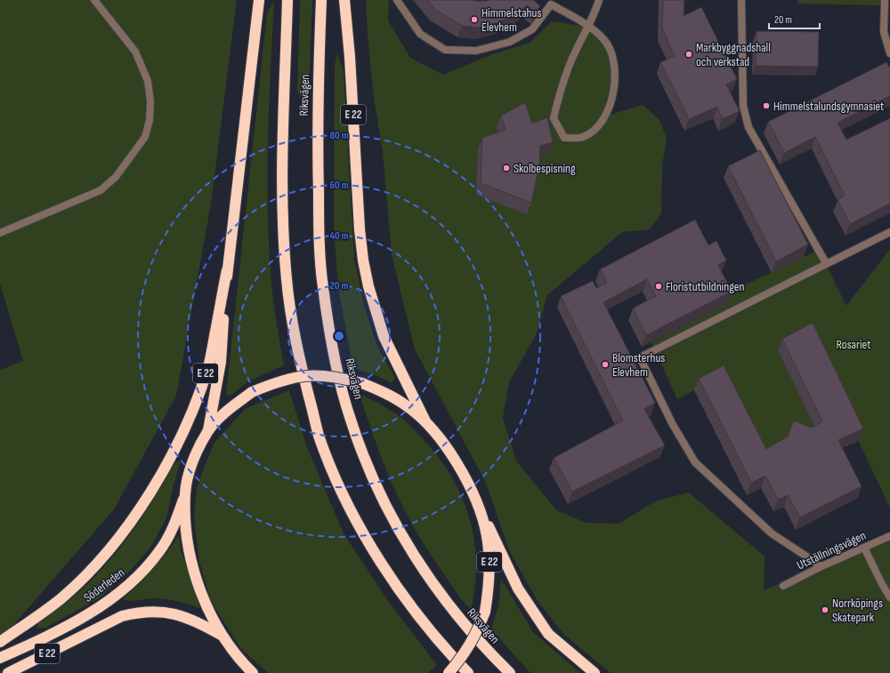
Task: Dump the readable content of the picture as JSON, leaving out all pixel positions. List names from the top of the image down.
{
  "streets": {
    "highway": ["Riksvägen", "E 22", "Söderleden"],
    "street": ["Utställningsvägen"]
  },
  "parks": ["Rosariet"],
  "places": [
    "Himmelstahus Elevhem",
    "Markbyggnadshall och verkstad",
    "Himmelstalundsgymnasiet",
    "Skolbespisning",
    "Floristutbildningen",
    "Blomsterhus Elevhem",
    "Norrköpings Skatepark"
  ],
  "scale_bar": "20 m",
  "rings": [
    "80 m",
    "60 m",
    "40 m",
    "20 m"
  ]
}
